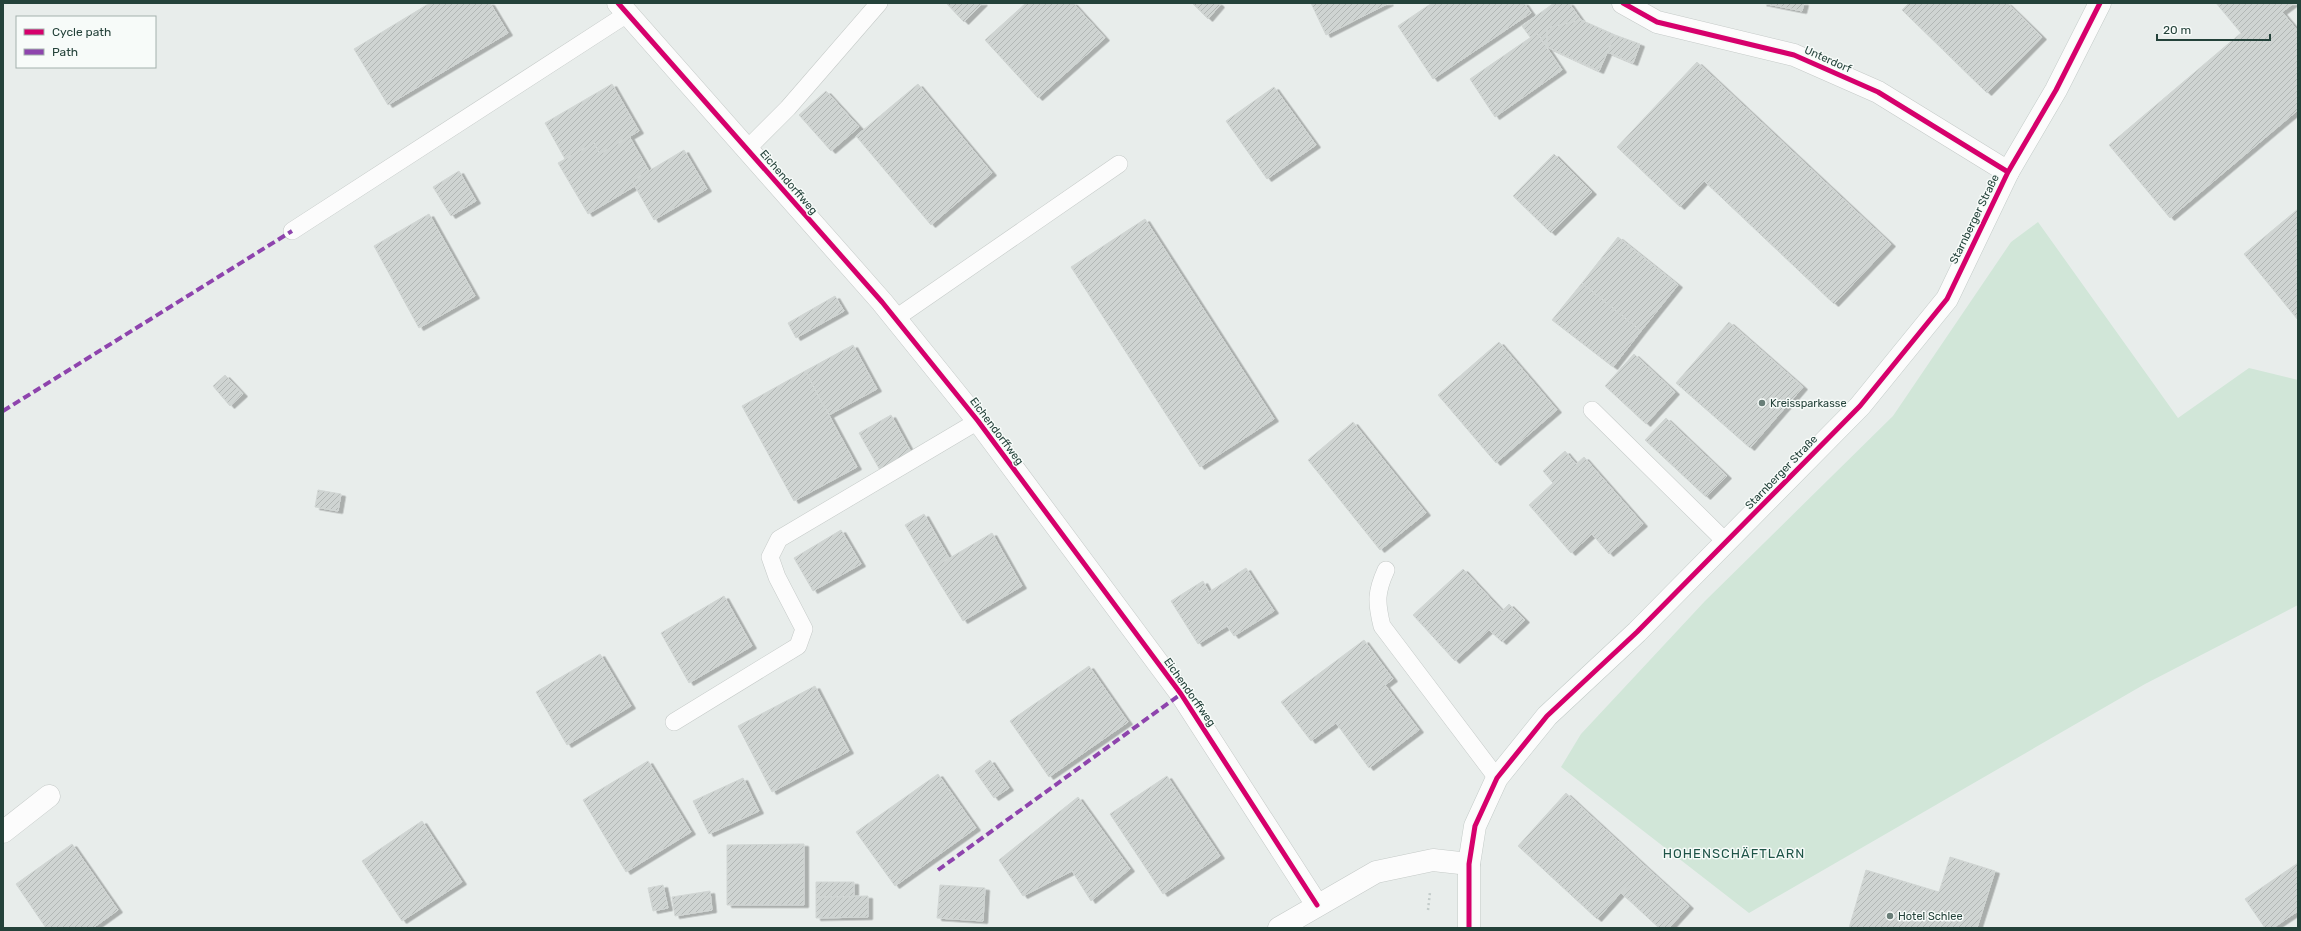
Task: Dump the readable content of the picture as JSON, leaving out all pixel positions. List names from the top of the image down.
{
  "streets": {
    "street": ["Unterdorf", "Eichendorffweg", "Starnberger Straße"]
  },
  "crossings": [
    ["Unterdorf", "Starnberger Straße"]
  ],
  "districts": ["HOHENSCHÄFTLARN"],
  "places": ["Kreissparkasse", "Hotel Schlee"],
  "legend": ["Cycle path", "Path"],
  "scale_bar": "20 m"
}
